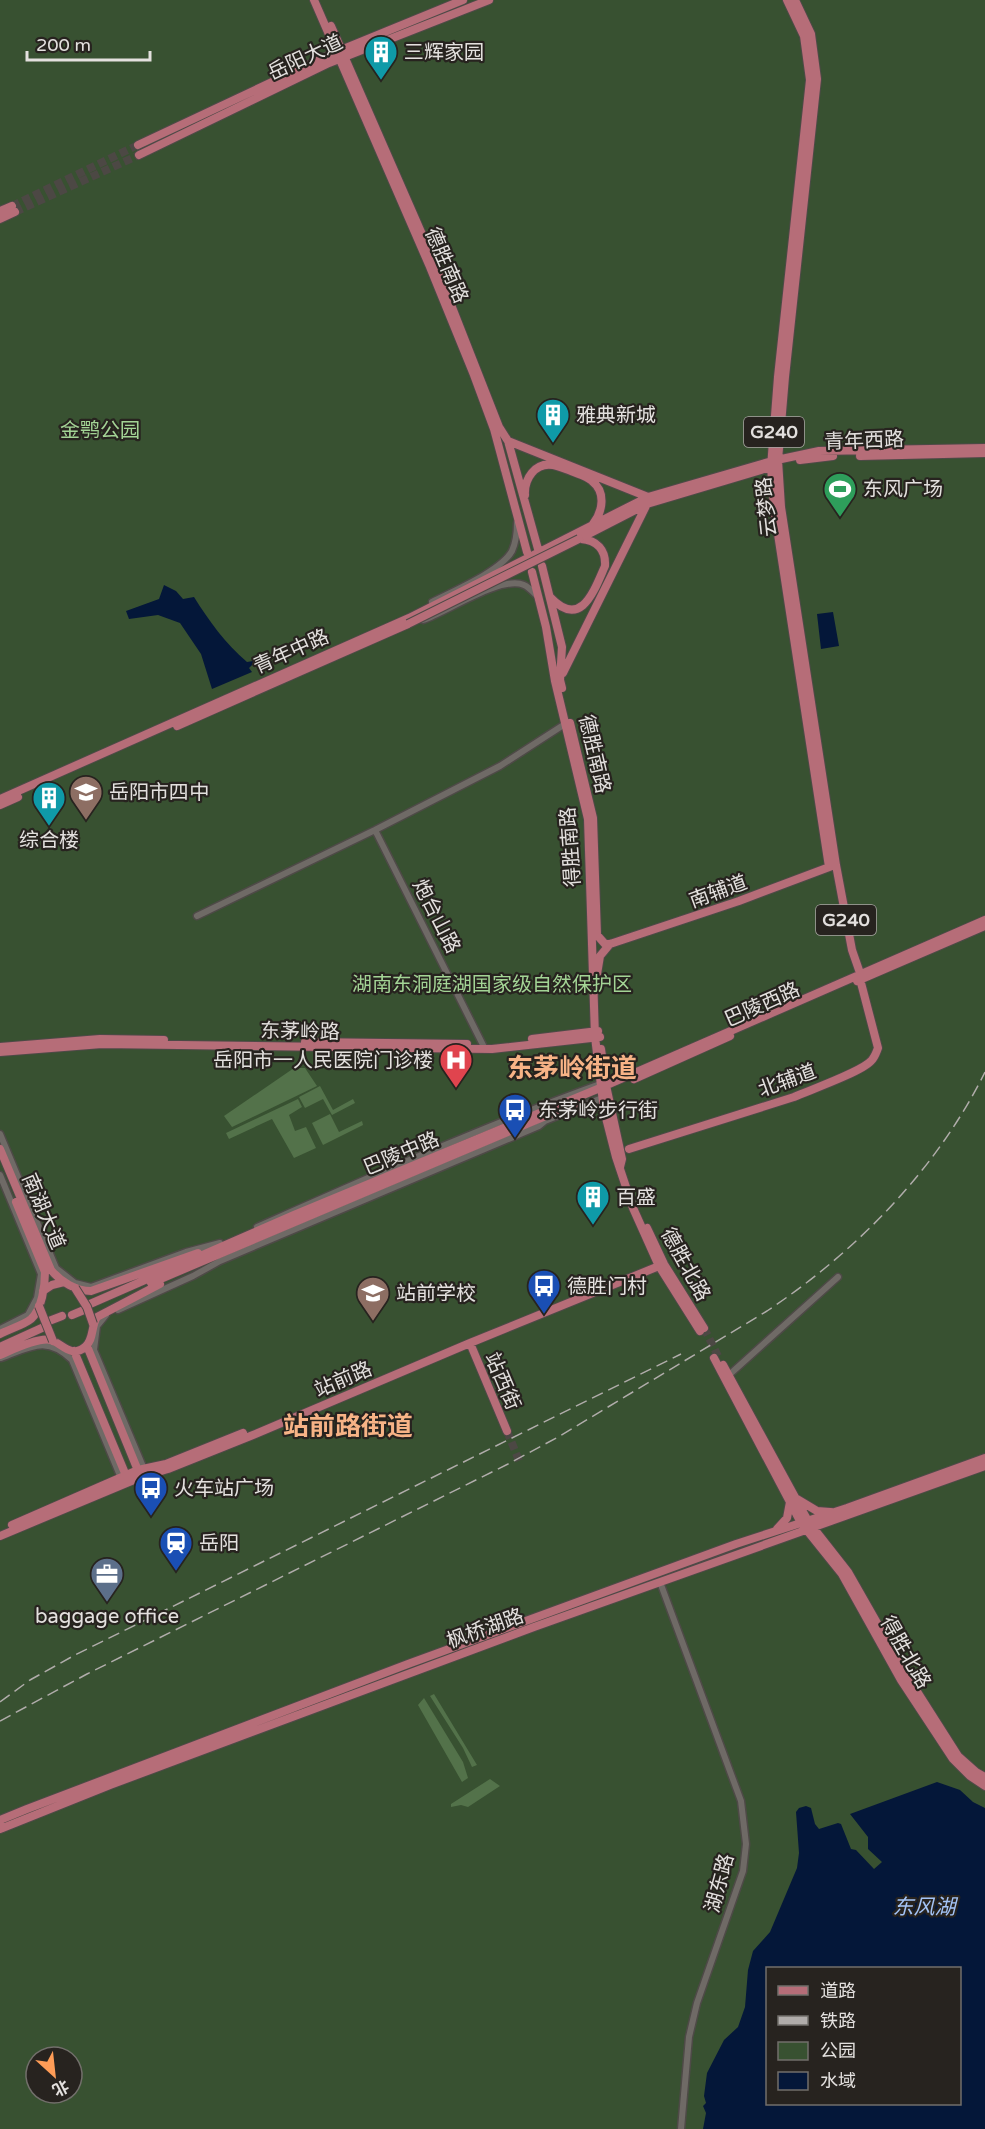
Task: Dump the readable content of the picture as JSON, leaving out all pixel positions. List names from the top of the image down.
{
  "streets": {
    "main road": [
      "岳阳大道",
      "德胜南路",
      "G240",
      "青年西路",
      "云梦路",
      "青年中路",
      "得胜南路",
      "南辅道",
      "巴陵西路",
      "东茅岭路",
      "北辅道",
      "巴陵中路",
      "南湖大道",
      "德胜北路",
      "站前路",
      "站西街",
      "枫桥湖路",
      "得胜北路"
    ],
    "street": ["炮台山路", "湖东路"]
  },
  "crossings": [
    ["岳阳大道", "德胜南路"],
    ["德胜南路", "得胜南路"],
    ["德胜南路", "南辅道"],
    ["G240", "青年西路"],
    ["G240", "云梦路"],
    ["G240", "南辅道"],
    ["G240", "巴陵西路"],
    ["G240", "北辅道"],
    ["青年西路", "云梦路"],
    ["青年西路", "青年中路"],
    ["得胜南路", "南辅道"],
    ["得胜南路", "巴陵西路"],
    ["得胜南路", "东茅岭路"],
    ["得胜南路", "巴陵中路"],
    ["得胜南路", "德胜北路"],
    ["炮台山路", "东茅岭路"],
    ["巴陵西路", "北辅道"],
    ["巴陵西路", "巴陵中路"],
    ["巴陵中路", "南湖大道"],
    ["德胜北路", "站前路"],
    ["站前路", "站西街"],
    ["枫桥湖路", "得胜北路"],
    ["枫桥湖路", "湖东路"]
  ],
  "districts": ["东茅岭街道", "站前路街道"],
  "water": ["东风湖"],
  "parks": ["金鹗公园", "湖南东洞庭湖国家级自然保护区"],
  "places": {
    "building": [
      "三辉家园",
      "雅典新城",
      "综合楼",
      "百盛"
    ],
    "sports": ["东风广场"],
    "school or university": ["岳阳市四中", "站前学校"],
    "hospital": ["岳阳市一人民医院门诊楼"],
    "bus stop": ["东茅岭步行街", "德胜门村", "火车站广场"],
    "station": ["岳阳"],
    "office": ["baggage office"]
  },
  "legend": [
    "道路",
    "铁路",
    "公园",
    "水域"
  ],
  "scale_bar": "200 m",
  "north": "bottom right"
}
